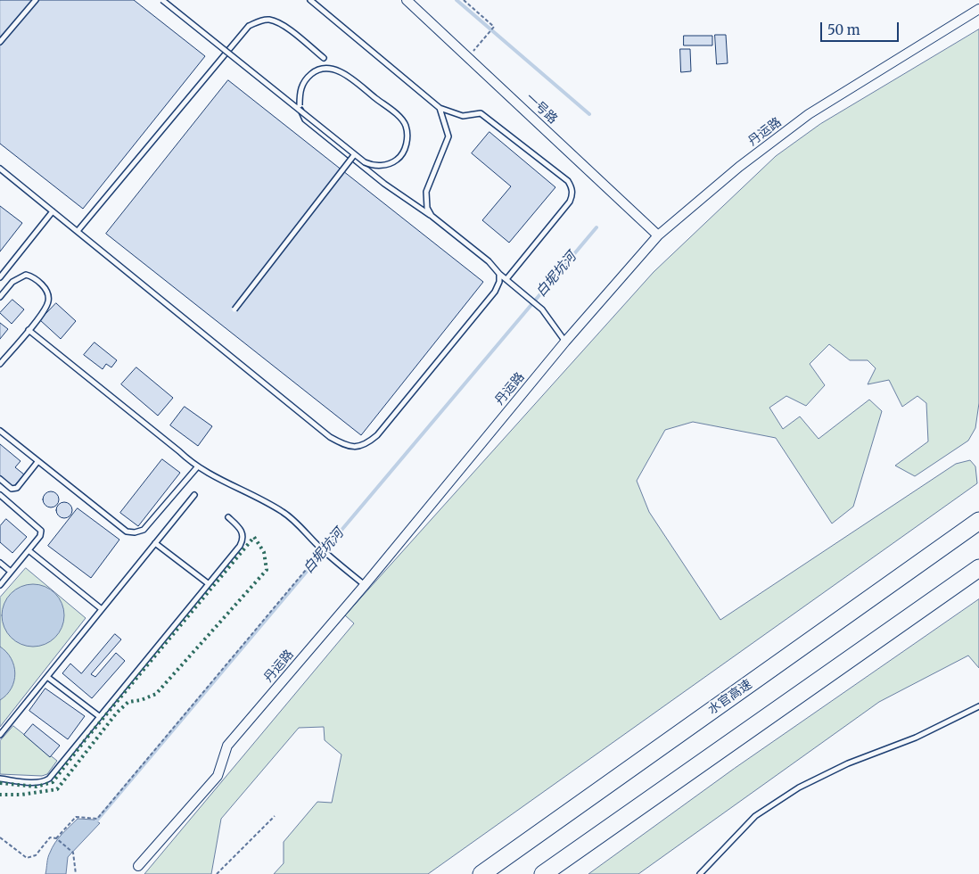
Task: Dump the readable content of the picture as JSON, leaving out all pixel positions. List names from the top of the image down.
{
  "streets": {
    "highway": ["水官高速"],
    "street": ["一号路", "丹运路"]
  },
  "crossings": [
    ["一号路", "丹运路"]
  ],
  "water": ["白坭坑河"],
  "scale_bar": "50 m"
}
